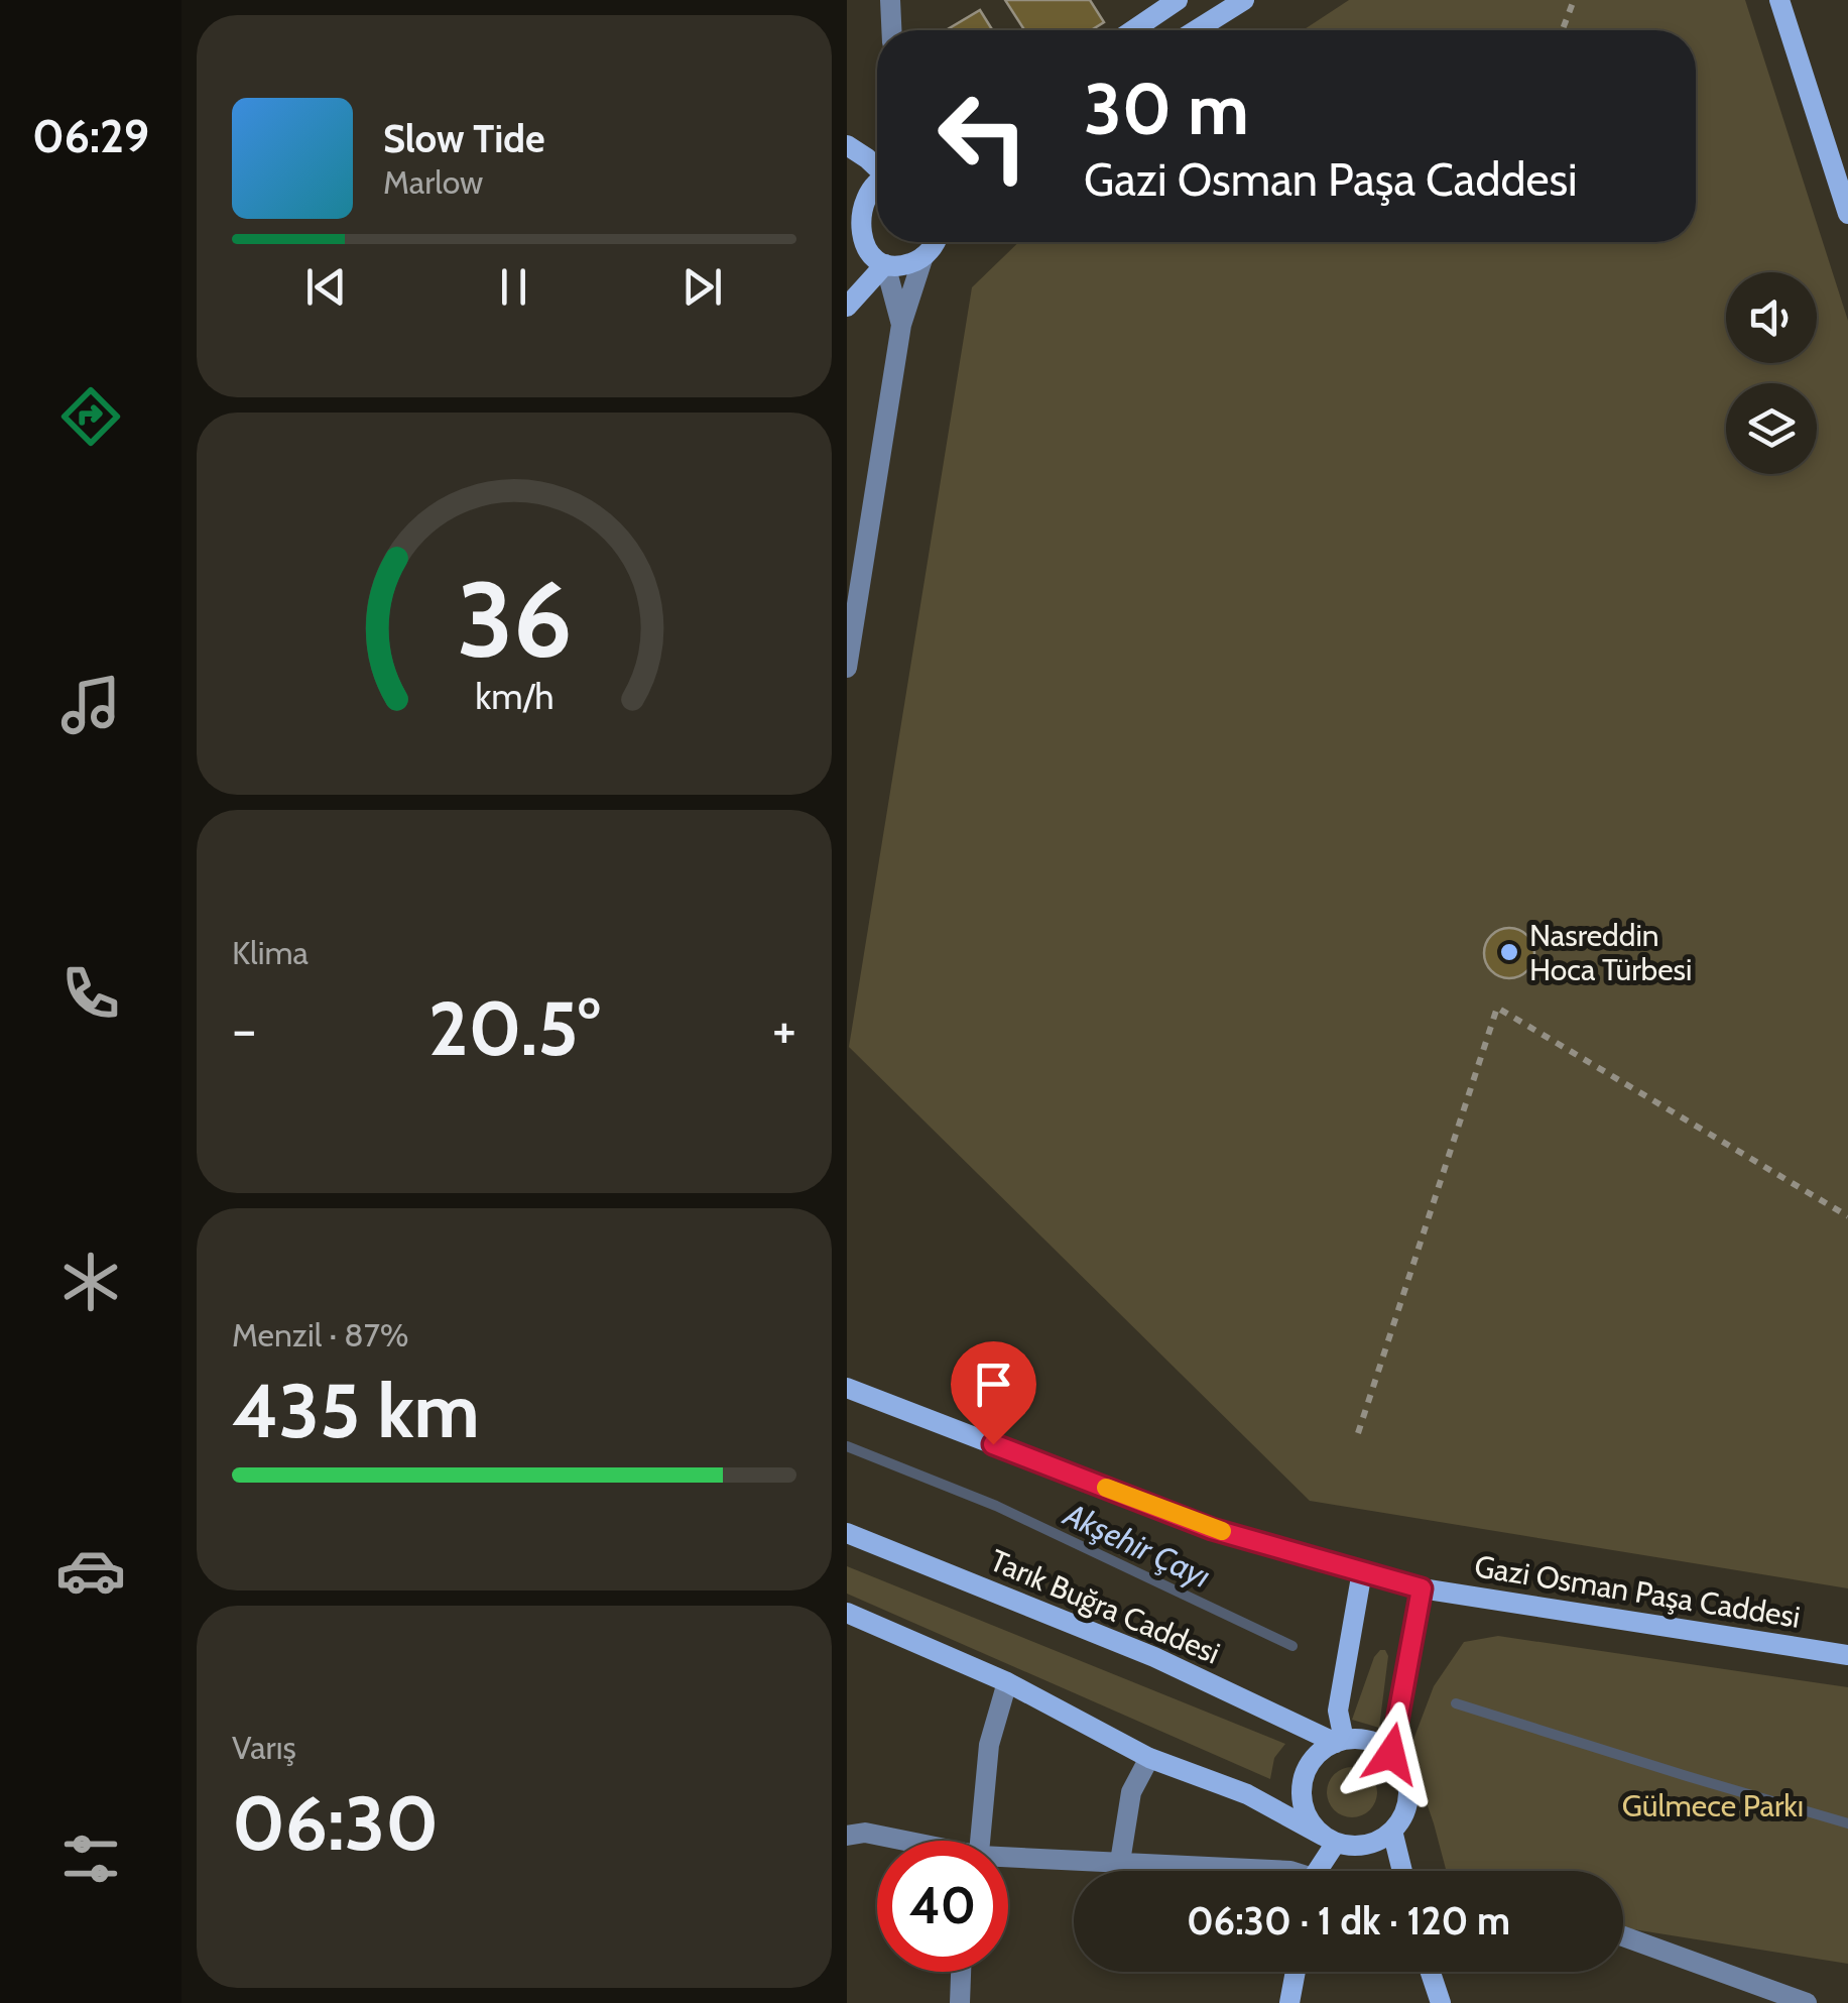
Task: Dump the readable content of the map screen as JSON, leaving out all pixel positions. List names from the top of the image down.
{
  "streets": {
    "street": ["Gazi Osman Paşa Caddesi", "Tarık Buğra Caddesi"]
  },
  "water": ["Akşehir Çayı"],
  "parks": ["Gülmece Parkı"],
  "places": ["Nasreddin Hoca Türbesi"],
  "page": {
    "tabs": "06:29",
    "turn": ["30 m", "Gazi Osman Paşa Caddesi"],
    "song": ["Slow Tide", "Marlow"],
    "tile": [
      "Klima",
      ["Menzil · 87%", "435 km"],
      ["Varış", "06:30"]
    ],
    "heat": ["−", "20.5°", "+"],
    "limit": "40",
    "trip": "06:30 · 1 dk · 120 m",
    "gauge": ["36", "km/h"]
  }
}
